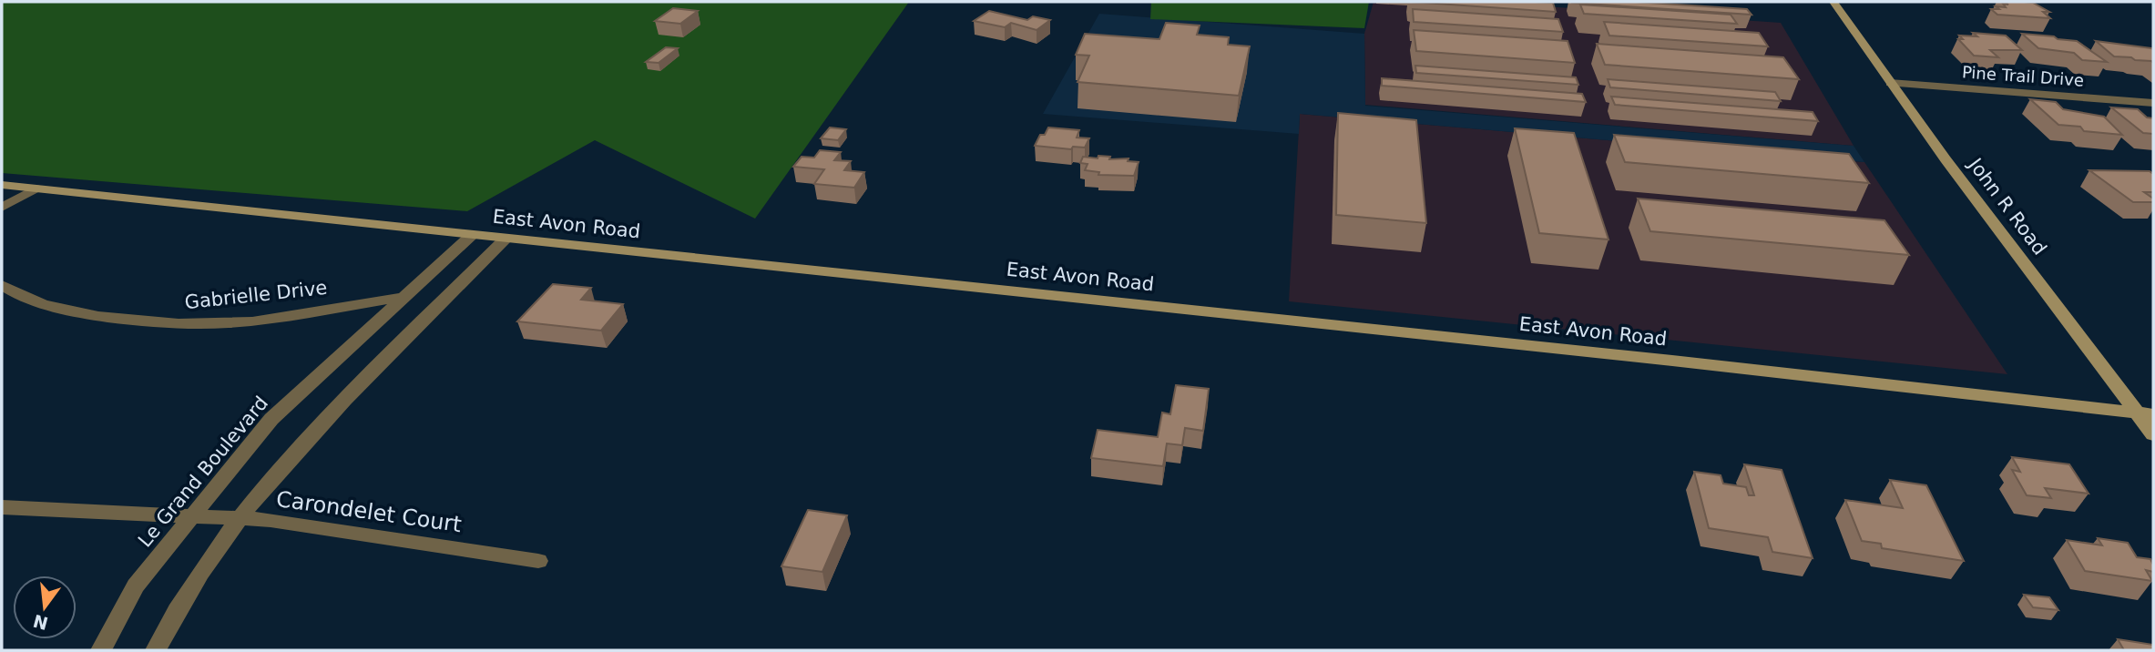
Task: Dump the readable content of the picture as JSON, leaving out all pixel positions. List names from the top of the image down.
{
  "streets": {
    "main road": ["John R Road", "East Avon Road"],
    "street": [
      "Pine Trail Drive",
      "Gabrielle Drive",
      "Le Grand Boulevard",
      "Carondelet Court"
    ]
  },
  "crossings": [
    ["Pine Trail Drive", "John R Road"],
    ["John R Road", "East Avon Road"],
    ["East Avon Road", "Le Grand Boulevard"],
    ["Gabrielle Drive", "Le Grand Boulevard"],
    ["Le Grand Boulevard", "Carondelet Court"]
  ],
  "north": "bottom"
}
